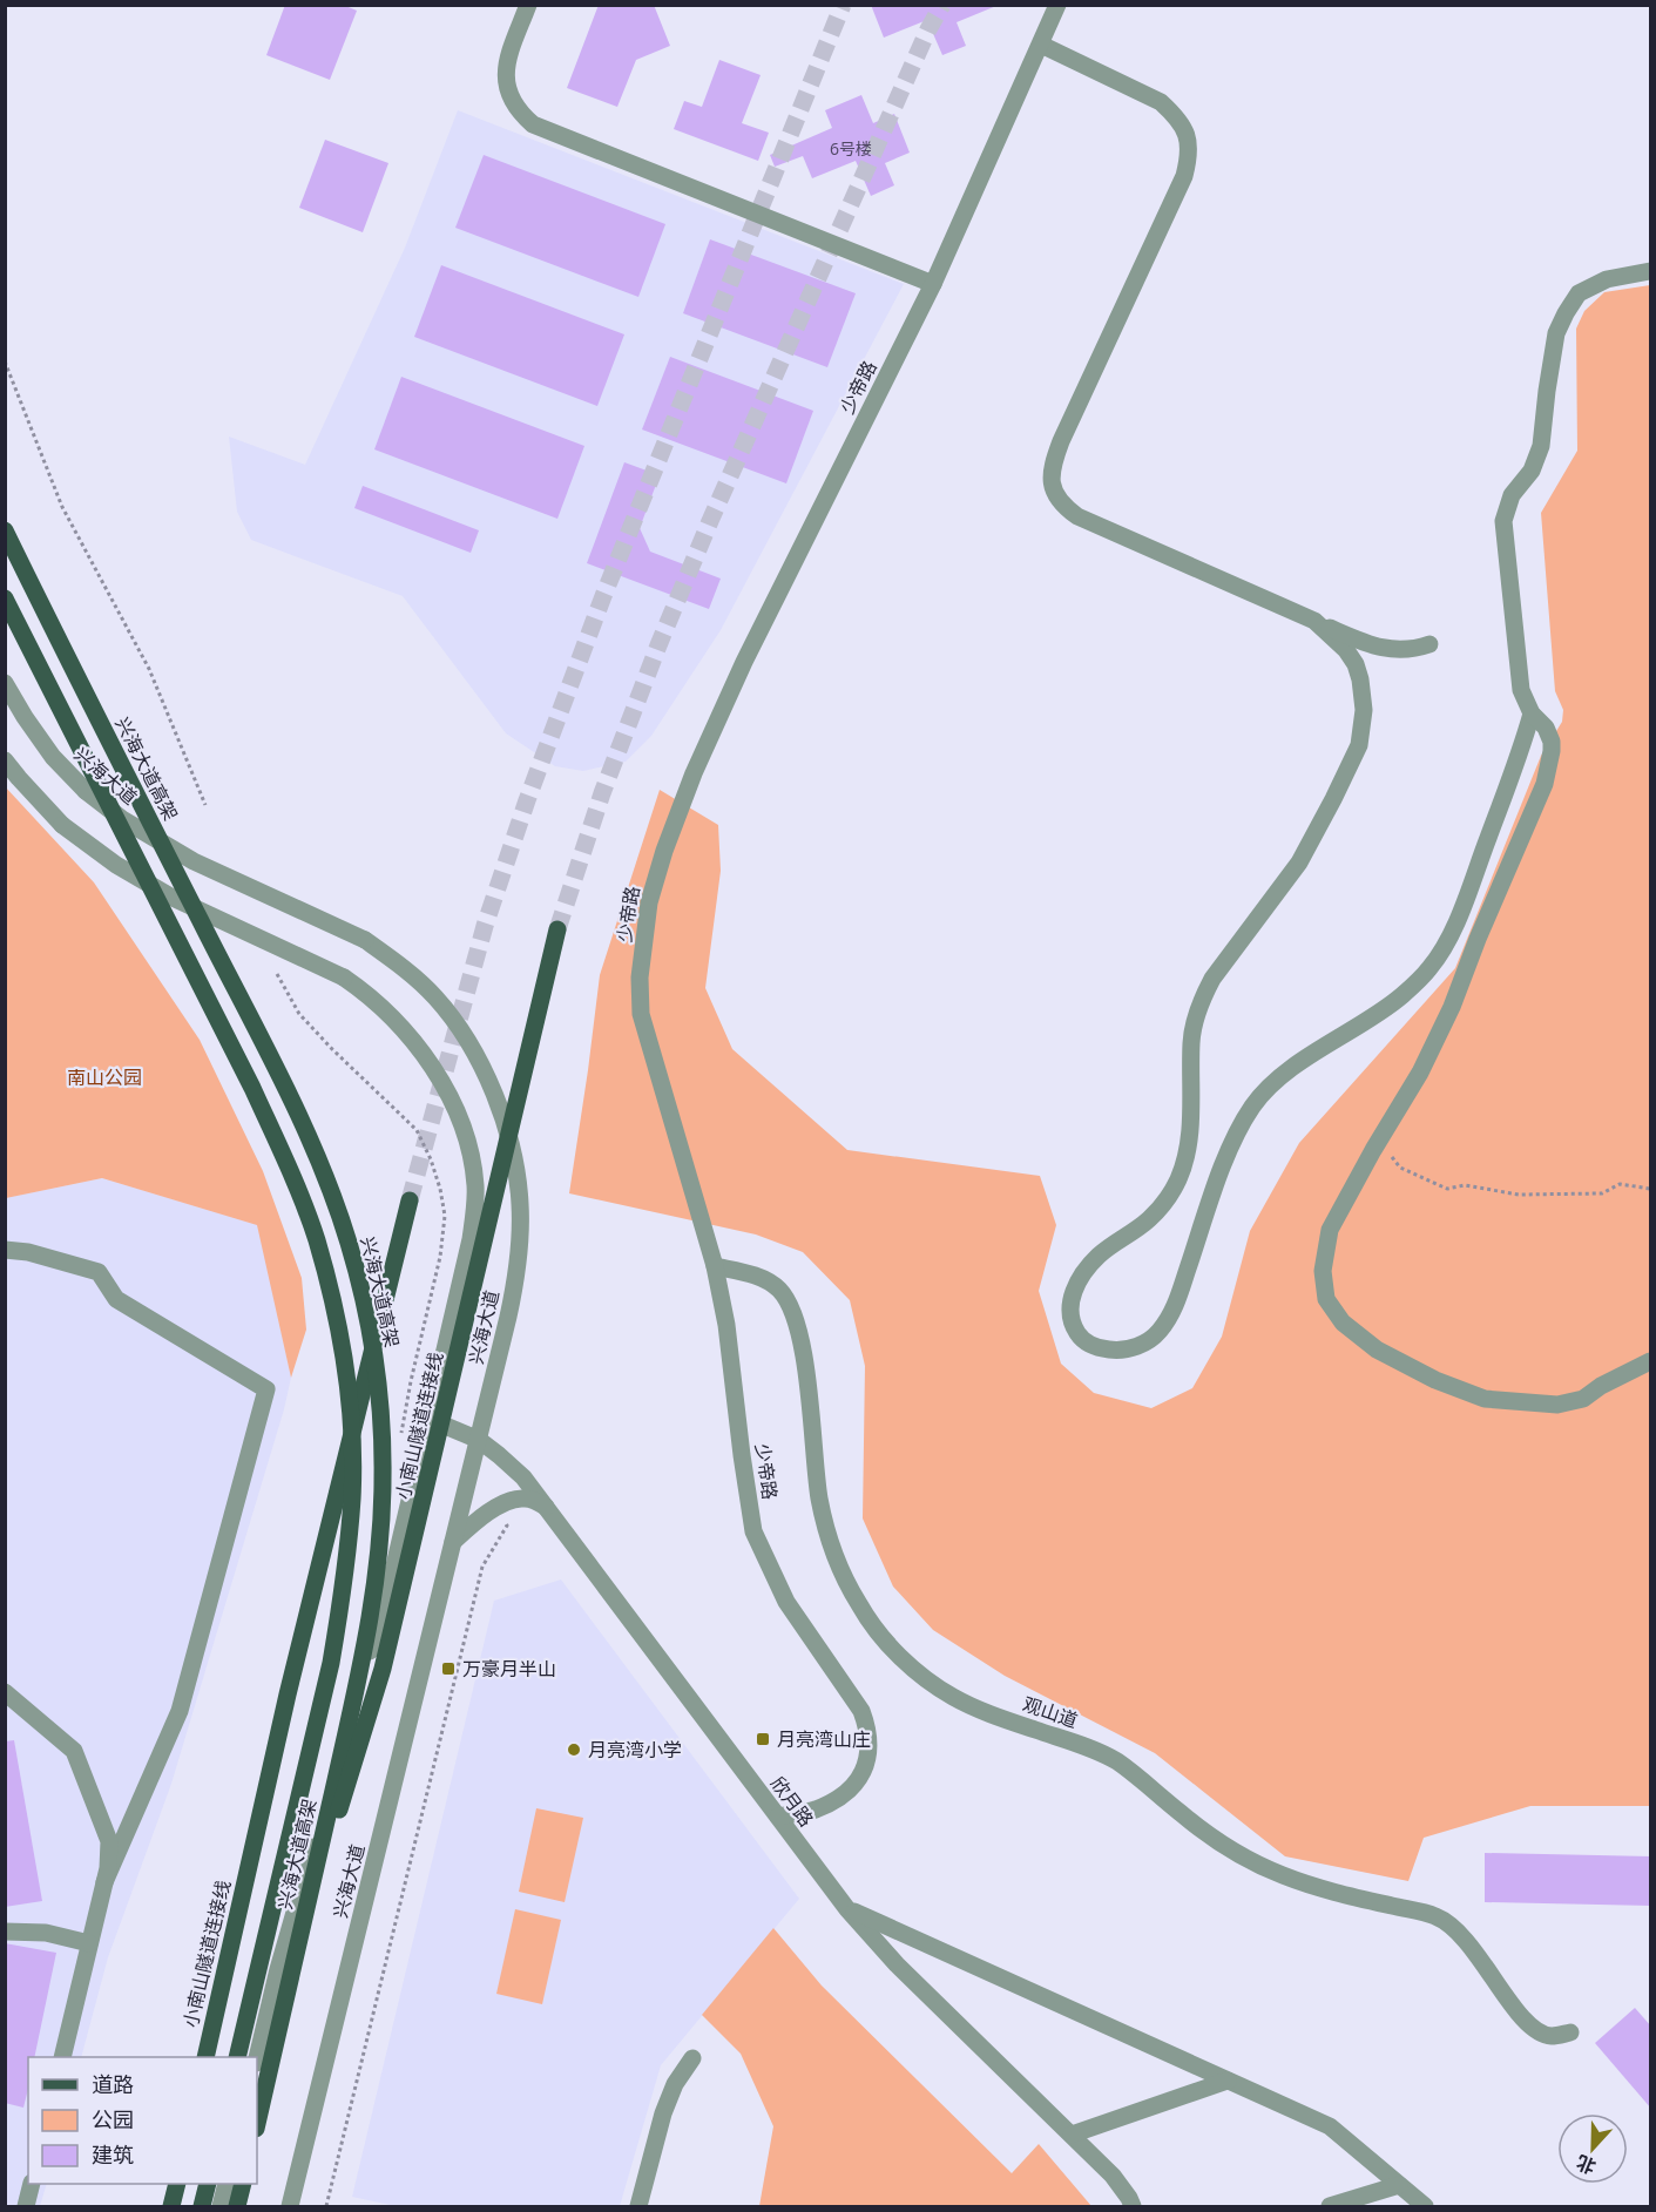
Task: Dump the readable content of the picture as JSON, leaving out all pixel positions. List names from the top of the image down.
{
  "streets": {
    "main road": ["兴海大道高架", "小南山隧道连接线"],
    "street": [
      "少帝路",
      "兴海大道",
      "观山道",
      "欣月路"
    ]
  },
  "crossings": [
    ["少帝路", "观山道"],
    ["少帝路", "欣月路"],
    ["兴海大道高架", "小南山隧道连接线"],
    ["兴海大道", "欣月路"]
  ],
  "parks": ["南山公园"],
  "places": {
    "transit": ["万豪月半山", "月亮湾山庄"],
    "other": ["月亮湾小学"]
  },
  "house_numbers": ["6号楼"],
  "legend": ["道路", "公园", "建筑"],
  "north": "bottom"
}
